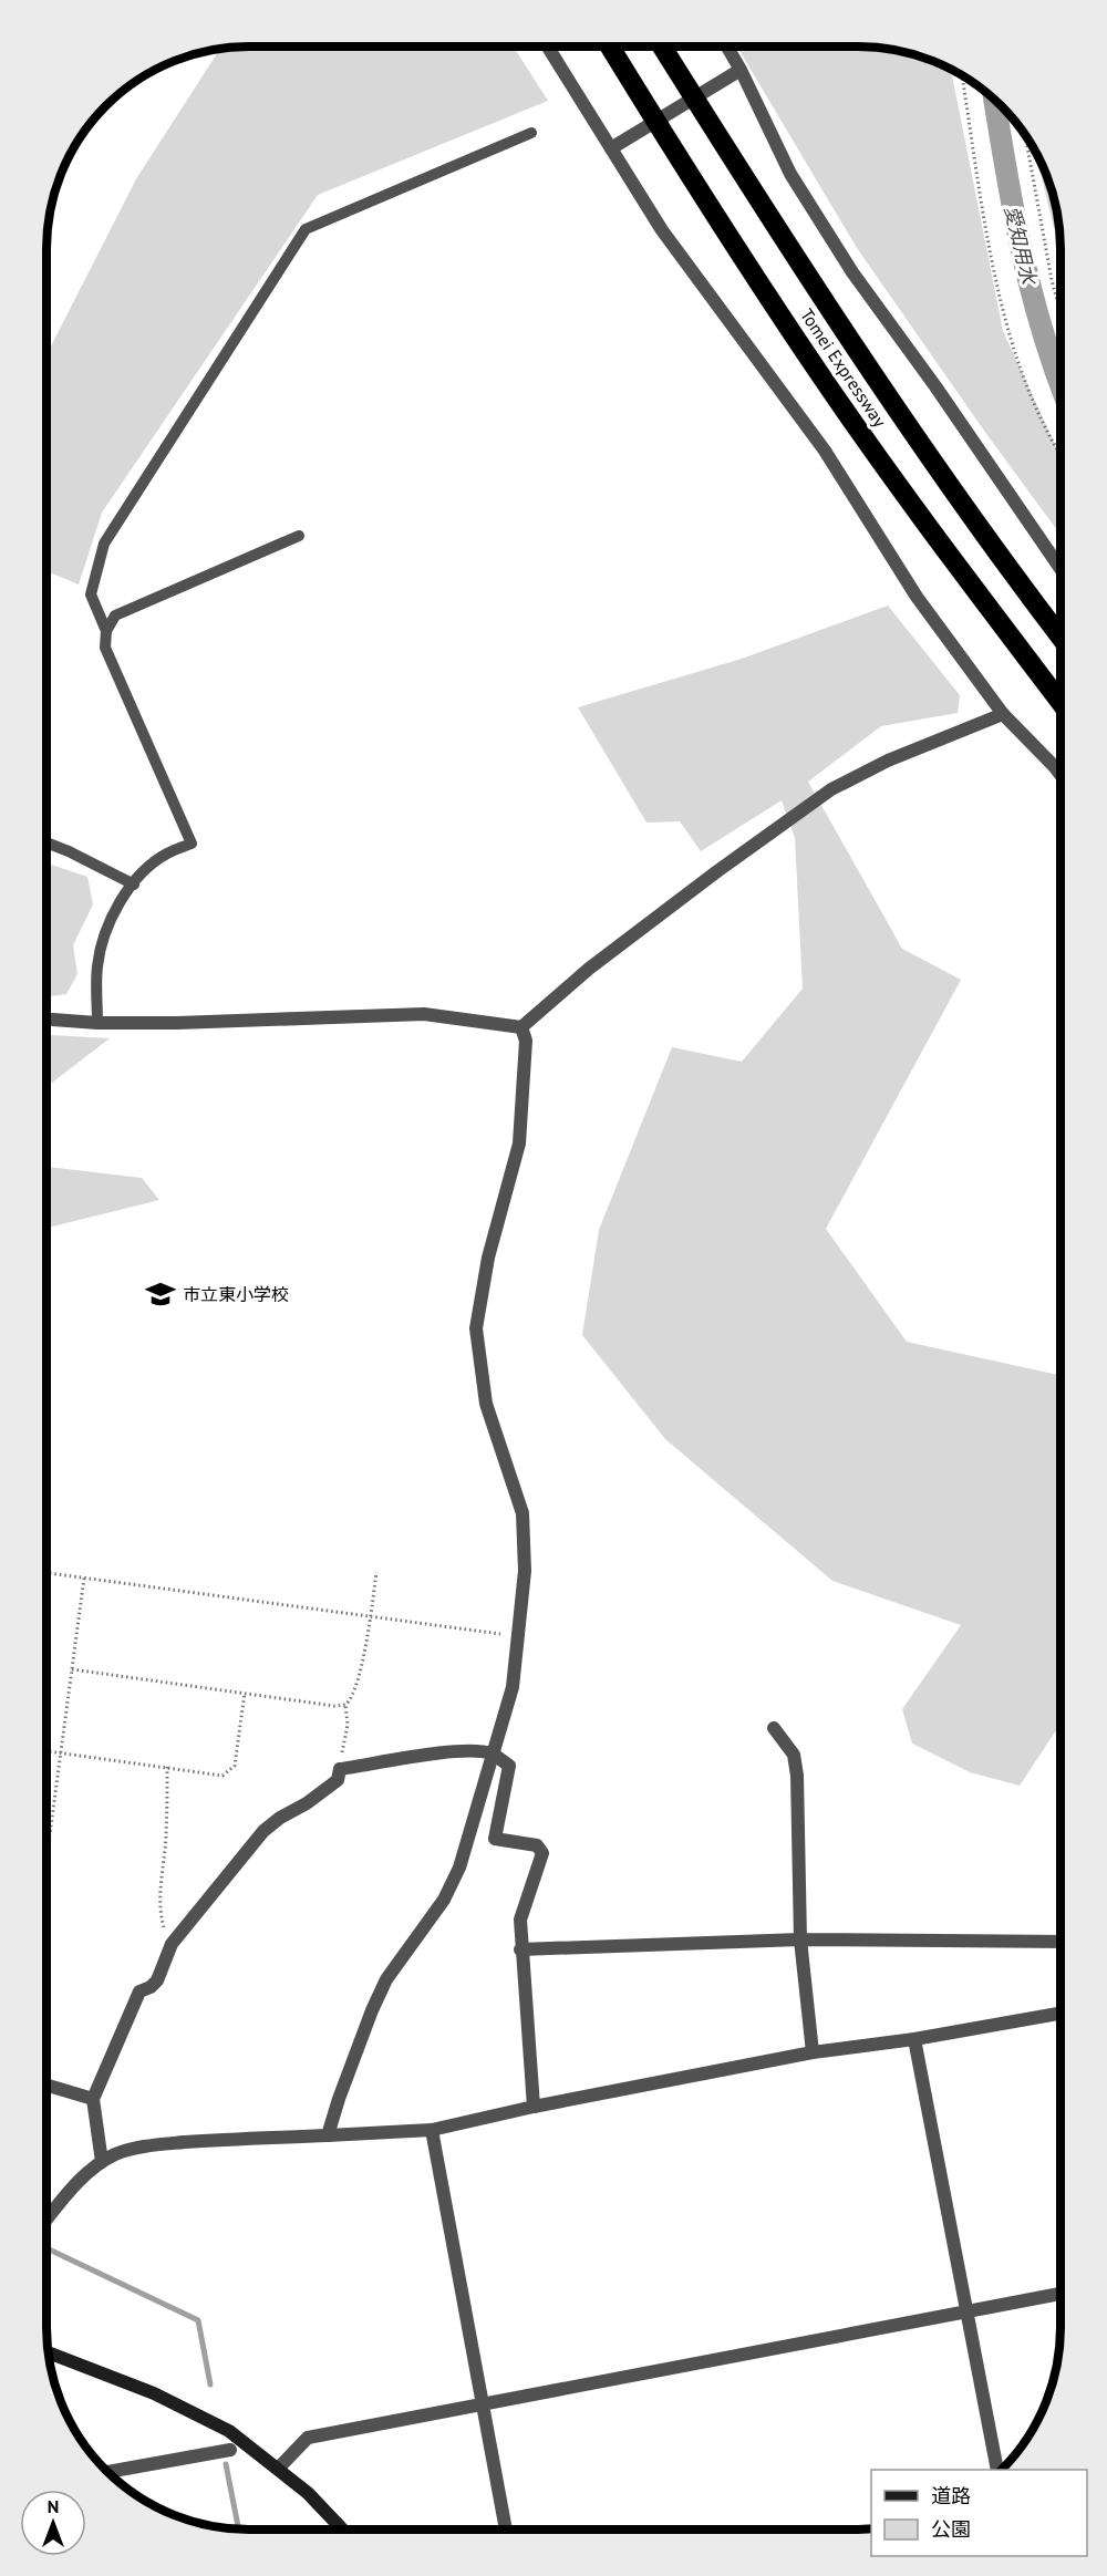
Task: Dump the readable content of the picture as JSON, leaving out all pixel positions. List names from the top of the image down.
{
  "streets": {
    "highway": ["Tomei Expressway"]
  },
  "water": ["愛知用水"],
  "places": {
    "school or university": ["市立東小学校"]
  },
  "legend": ["道路", "公園"],
  "north": "top"
}
